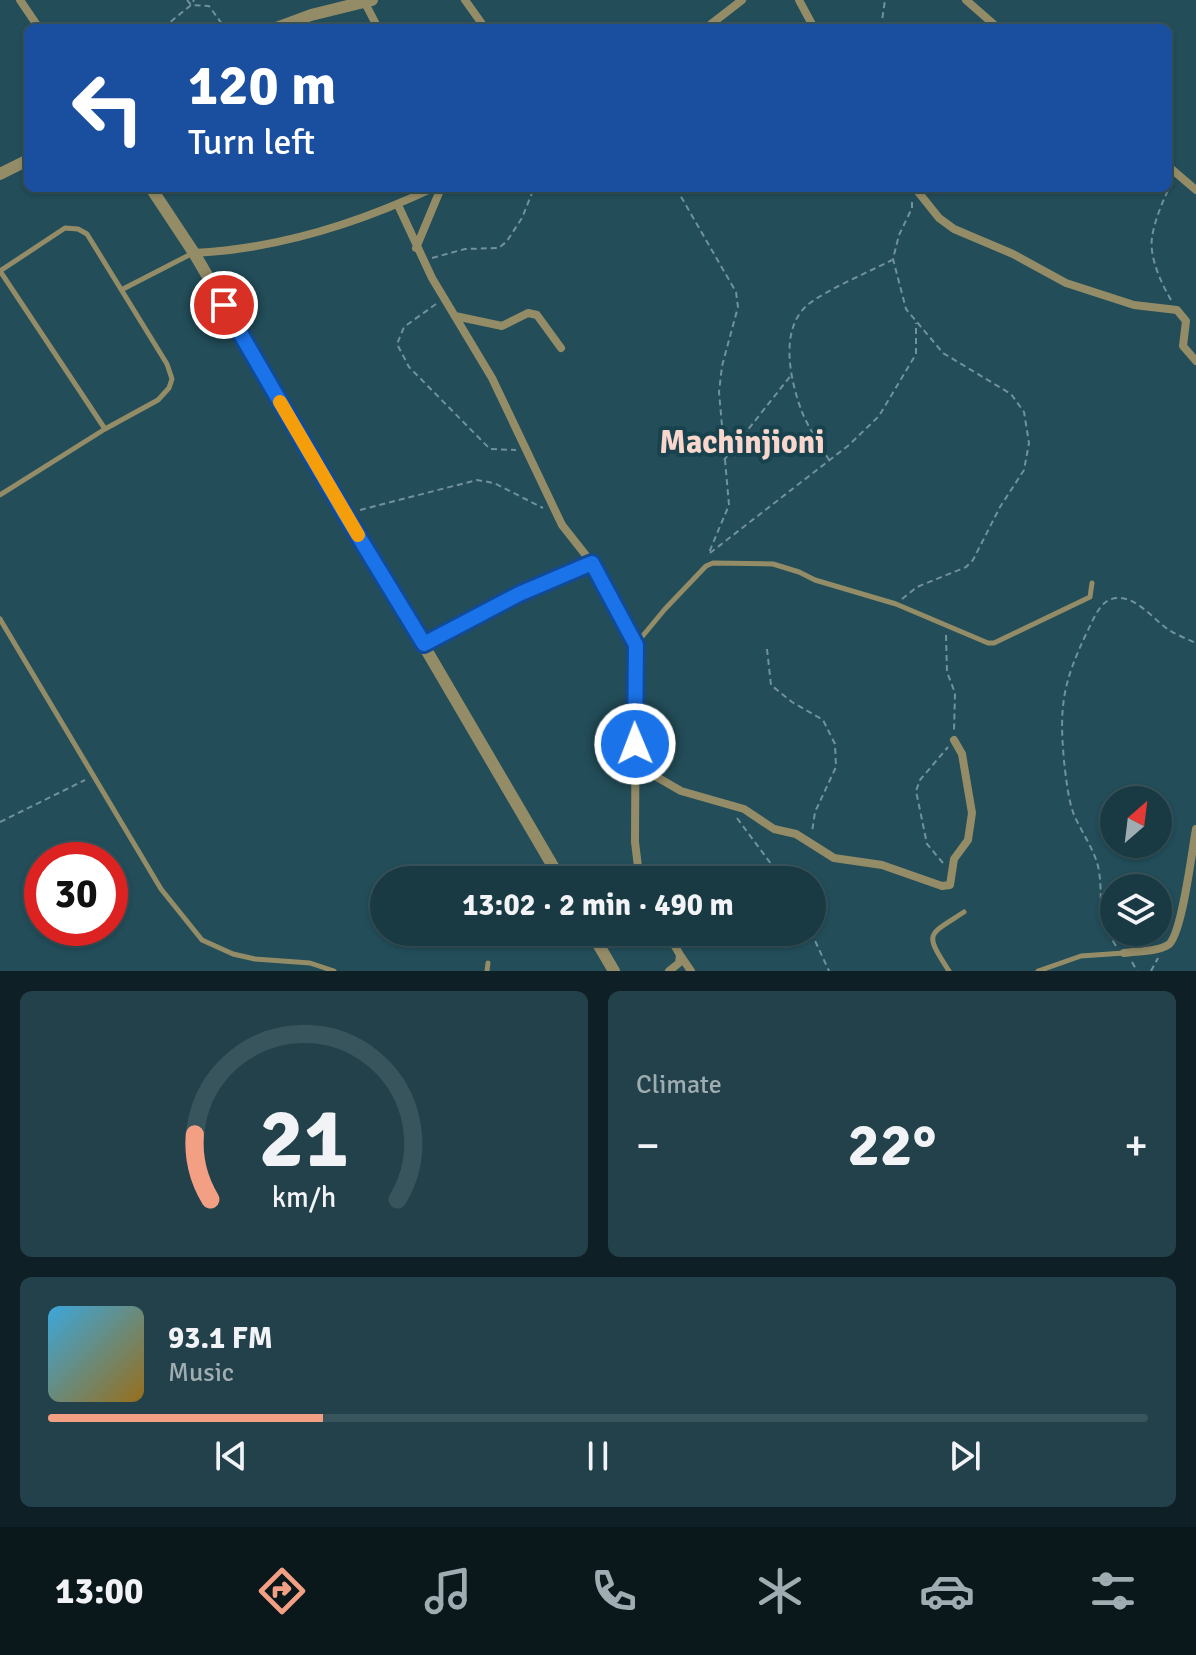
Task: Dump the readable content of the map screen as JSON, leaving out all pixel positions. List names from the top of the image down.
{
  "districts": ["Machinjioni"],
  "north": "top right",
  "page": {
    "turn": ["120 m", "Turn left"],
    "limit": "30",
    "trip": "13:02 · 2 min · 490 m",
    "tile": "Climate",
    "heat": ["−", "22°", "+"],
    "song": ["93.1 FM", "Music"],
    "tabs": "13:00",
    "gauge": ["21", "km/h"]
  }
}
